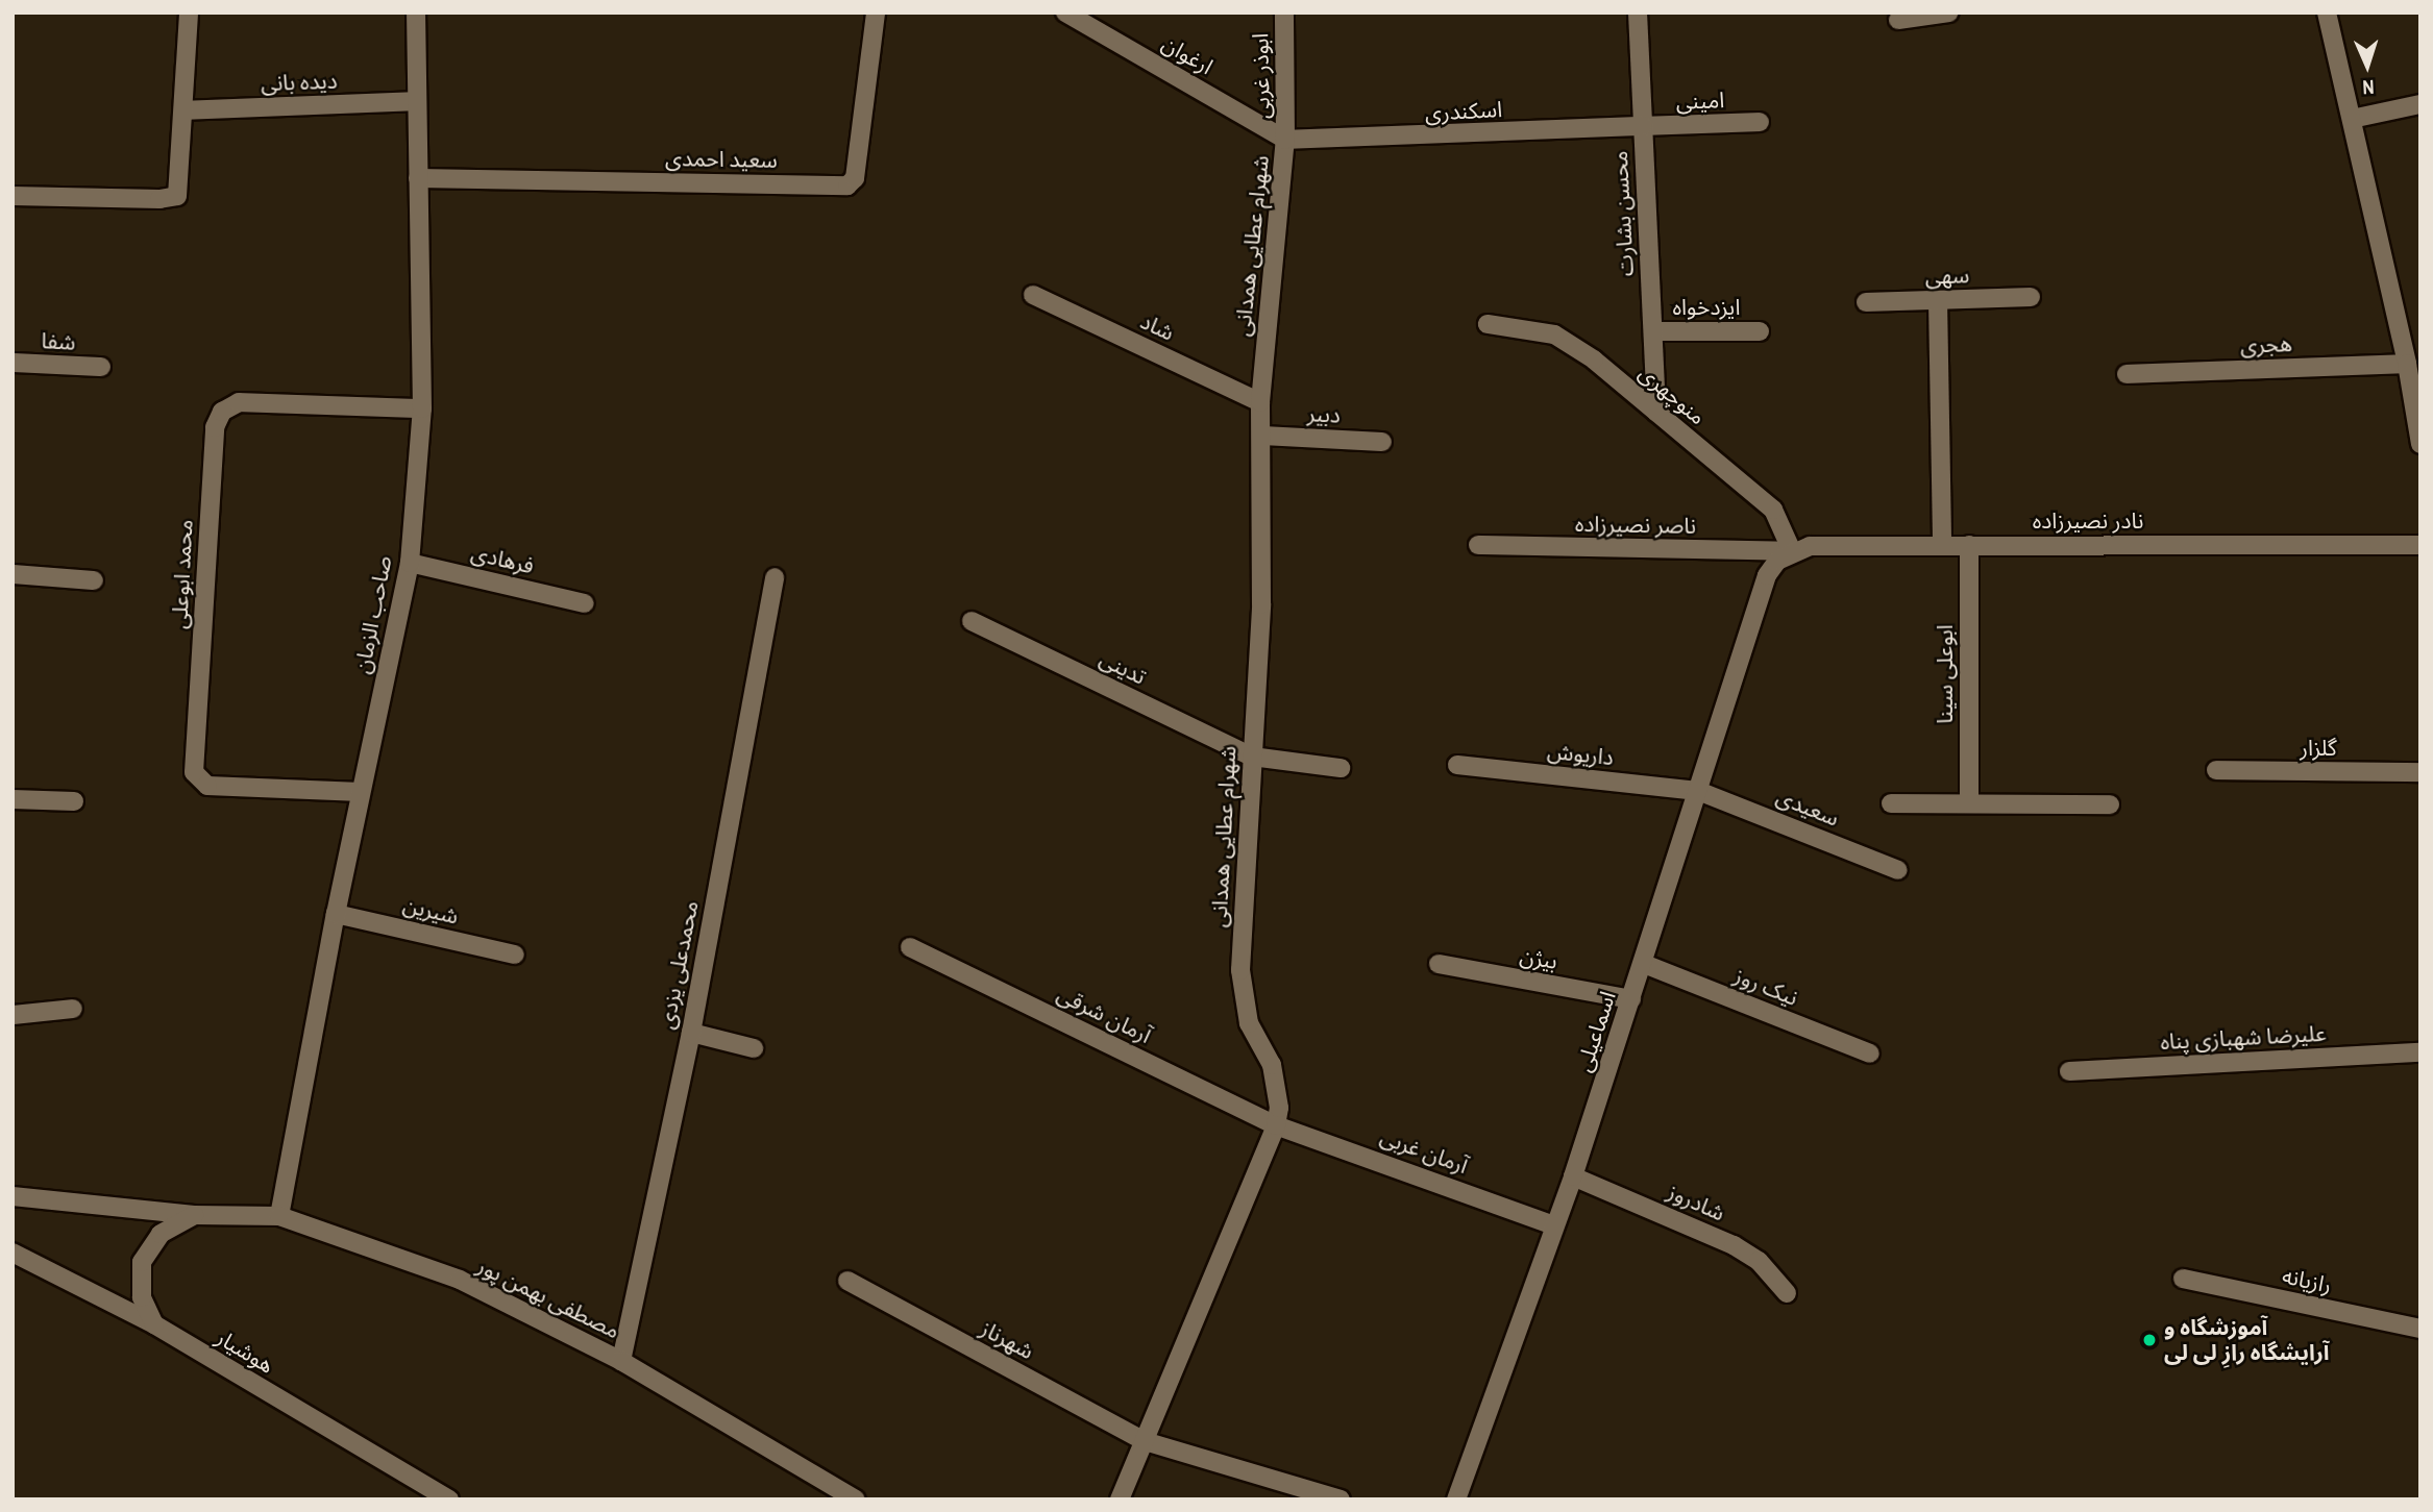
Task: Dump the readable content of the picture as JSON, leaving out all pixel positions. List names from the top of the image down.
{
  "streets": {
    "street": [
      "ارغوان",
      "ابوذر غربی",
      "دیده بانی",
      "امینی",
      "اسکندری",
      "سعید احمدی",
      "محسن بشارت",
      "شهرام عطایی همدانی",
      "سهی",
      "ایزدخواه",
      "شاد",
      "شفا",
      "هجری",
      "منوچهری",
      "دبیر",
      "نادر نصیرزاده",
      "ناصر نصیرزاده",
      "فرهادی",
      "محمد ابوعلی",
      "صاحب الزمان",
      "تدینی",
      "ابوعلی سینا",
      "گلزار",
      "داریوش",
      "سعیدی",
      "شیرین",
      "بیژن",
      "محمدعلی یزدی",
      "نیک روز",
      "آرمان شرقی",
      "اسماعیلی",
      "علیرضا شهبازی پناه",
      "آرمان غربی",
      "شادروز",
      "رازیانه",
      "مصطفی بهمن پور",
      "شهرناز",
      "هوشیار"
    ]
  },
  "crossings": [
    ["ارغوان", "ابوذر غربی"],
    ["ارغوان", "اسکندری"],
    ["ارغوان", "شهرام عطایی همدانی"],
    ["ابوذر غربی", "اسکندری"],
    ["ابوذر غربی", "شهرام عطایی همدانی"],
    ["دیده بانی", "صاحب الزمان"],
    ["امینی", "اسکندری"],
    ["امینی", "محسن بشارت"],
    ["اسکندری", "محسن بشارت"],
    ["اسکندری", "شهرام عطایی همدانی"],
    ["سعید احمدی", "صاحب الزمان"],
    ["محسن بشارت", "ایزدخواه"],
    ["محسن بشارت", "منوچهری"],
    ["شهرام عطایی همدانی", "شاد"],
    ["شهرام عطایی همدانی", "دبیر"],
    ["شهرام عطایی همدانی", "تدینی"],
    ["شهرام عطایی همدانی", "آرمان شرقی"],
    ["شهرام عطایی همدانی", "آرمان غربی"],
    ["شهرام عطایی همدانی", "شهرناز"],
    ["منوچهری", "نادر نصیرزاده"],
    ["منوچهری", "ناصر نصیرزاده"],
    ["منوچهری", "اسماعیلی"],
    ["نادر نصیرزاده", "ناصر نصیرزاده"],
    ["نادر نصیرزاده", "ابوعلی سینا"],
    ["نادر نصیرزاده", "اسماعیلی"],
    ["ناصر نصیرزاده", "اسماعیلی"],
    ["فرهادی", "صاحب الزمان"],
    ["محمد ابوعلی", "صاحب الزمان"],
    ["صاحب الزمان", "شیرین"],
    ["صاحب الزمان", "مصطفی بهمن پور"],
    ["داریوش", "سعیدی"],
    ["داریوش", "اسماعیلی"],
    ["سعیدی", "اسماعیلی"],
    ["بیژن", "اسماعیلی"],
    ["محمدعلی یزدی", "مصطفی بهمن پور"],
    ["نیک روز", "اسماعیلی"],
    ["آرمان شرقی", "آرمان غربی"],
    ["اسماعیلی", "آرمان غربی"],
    ["اسماعیلی", "شادروز"]
  ],
  "places": ["آموزشگاه و آرایشگاه رازِ لی لی"],
  "north": "bottom"
}
